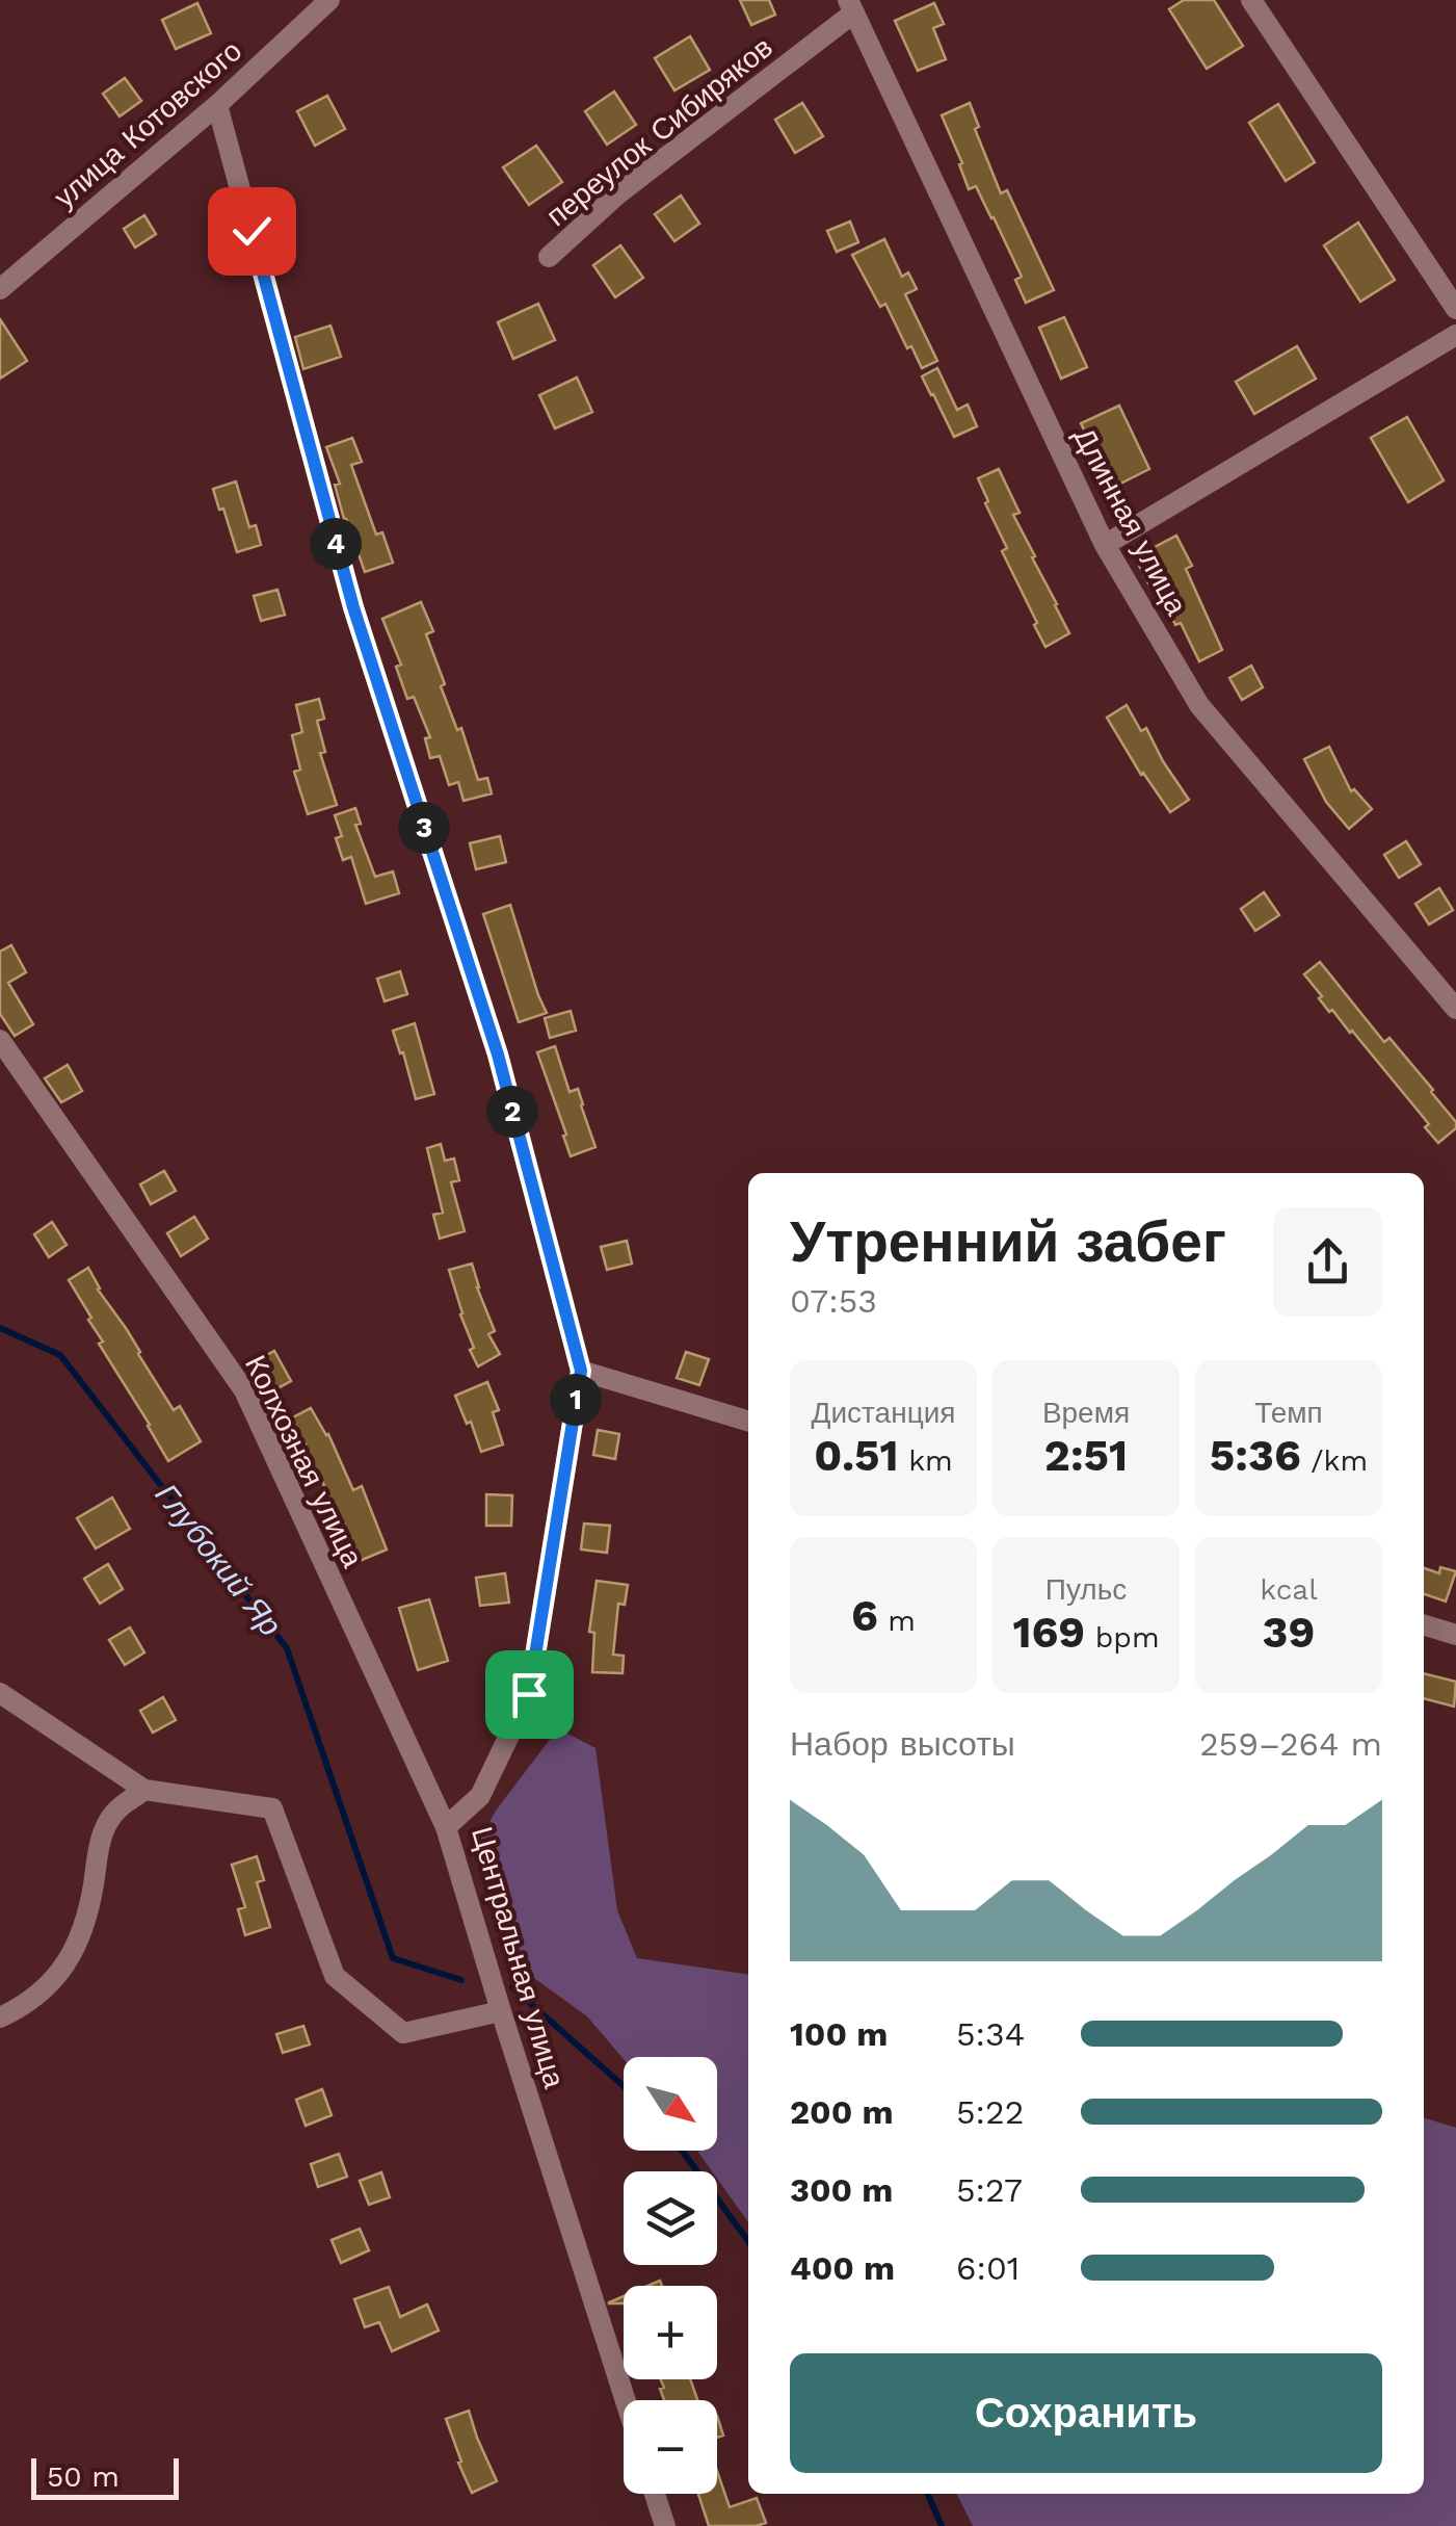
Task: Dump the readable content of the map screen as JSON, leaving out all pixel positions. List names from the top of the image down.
{
  "streets": {
    "street": [
      "улица Котовского",
      "переулок Сибиряков",
      "Длинная улица",
      "Колхозная улица",
      "Центральная улица"
    ]
  },
  "crossings": [
    ["улица Котовского", "Центральная улица"],
    ["переулок Сибиряков", "Длинная улица"],
    ["Колхозная улица", "Центральная улица"]
  ],
  "water": ["Глубокий Яр"],
  "scale_bar": "50 m",
  "north": "bottom right",
  "page": {
    "pins": [
      "4",
      "3",
      "2",
      "1"
    ],
    "heading": ["Утренний забег", "07:53"],
    "stats": [
      ["Дистанция", "0.51 km"],
      ["Время", "2:51"],
      ["Темп", "5:36 /km"],
      ["6 m"],
      ["Пульс", "169 bpm"],
      ["kcal", "39"]
    ],
    "chart": ["Набор высоты", "259–264 m"],
    "list": [
      {
        "name": "100 m",
        "note": "5:34"
      },
      {
        "name": "200 m",
        "note": "5:22"
      },
      {
        "name": "300 m",
        "note": "5:27"
      },
      {
        "name": "400 m",
        "note": "6:01"
      }
    ],
    "map_buttons": ["+", "−"],
    "buttons": "Сохранить",
    "scale": "50 m"
  }
}
